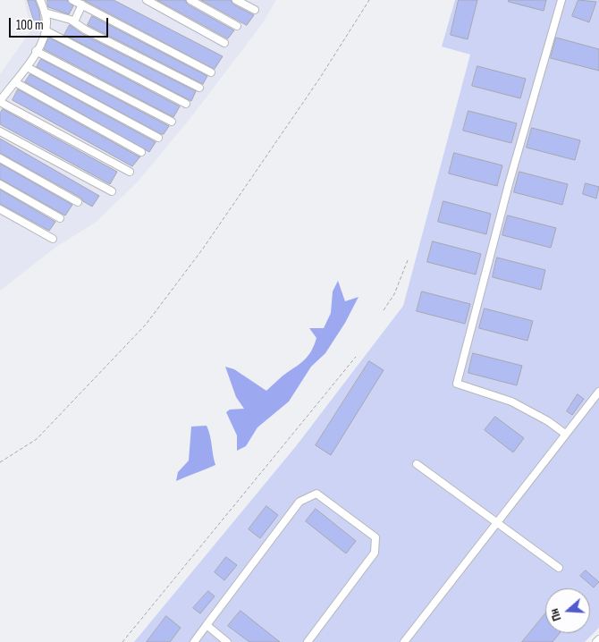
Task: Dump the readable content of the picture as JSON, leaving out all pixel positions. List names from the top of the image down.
{
  "scale_bar": "100 m",
  "north": "left"
}
